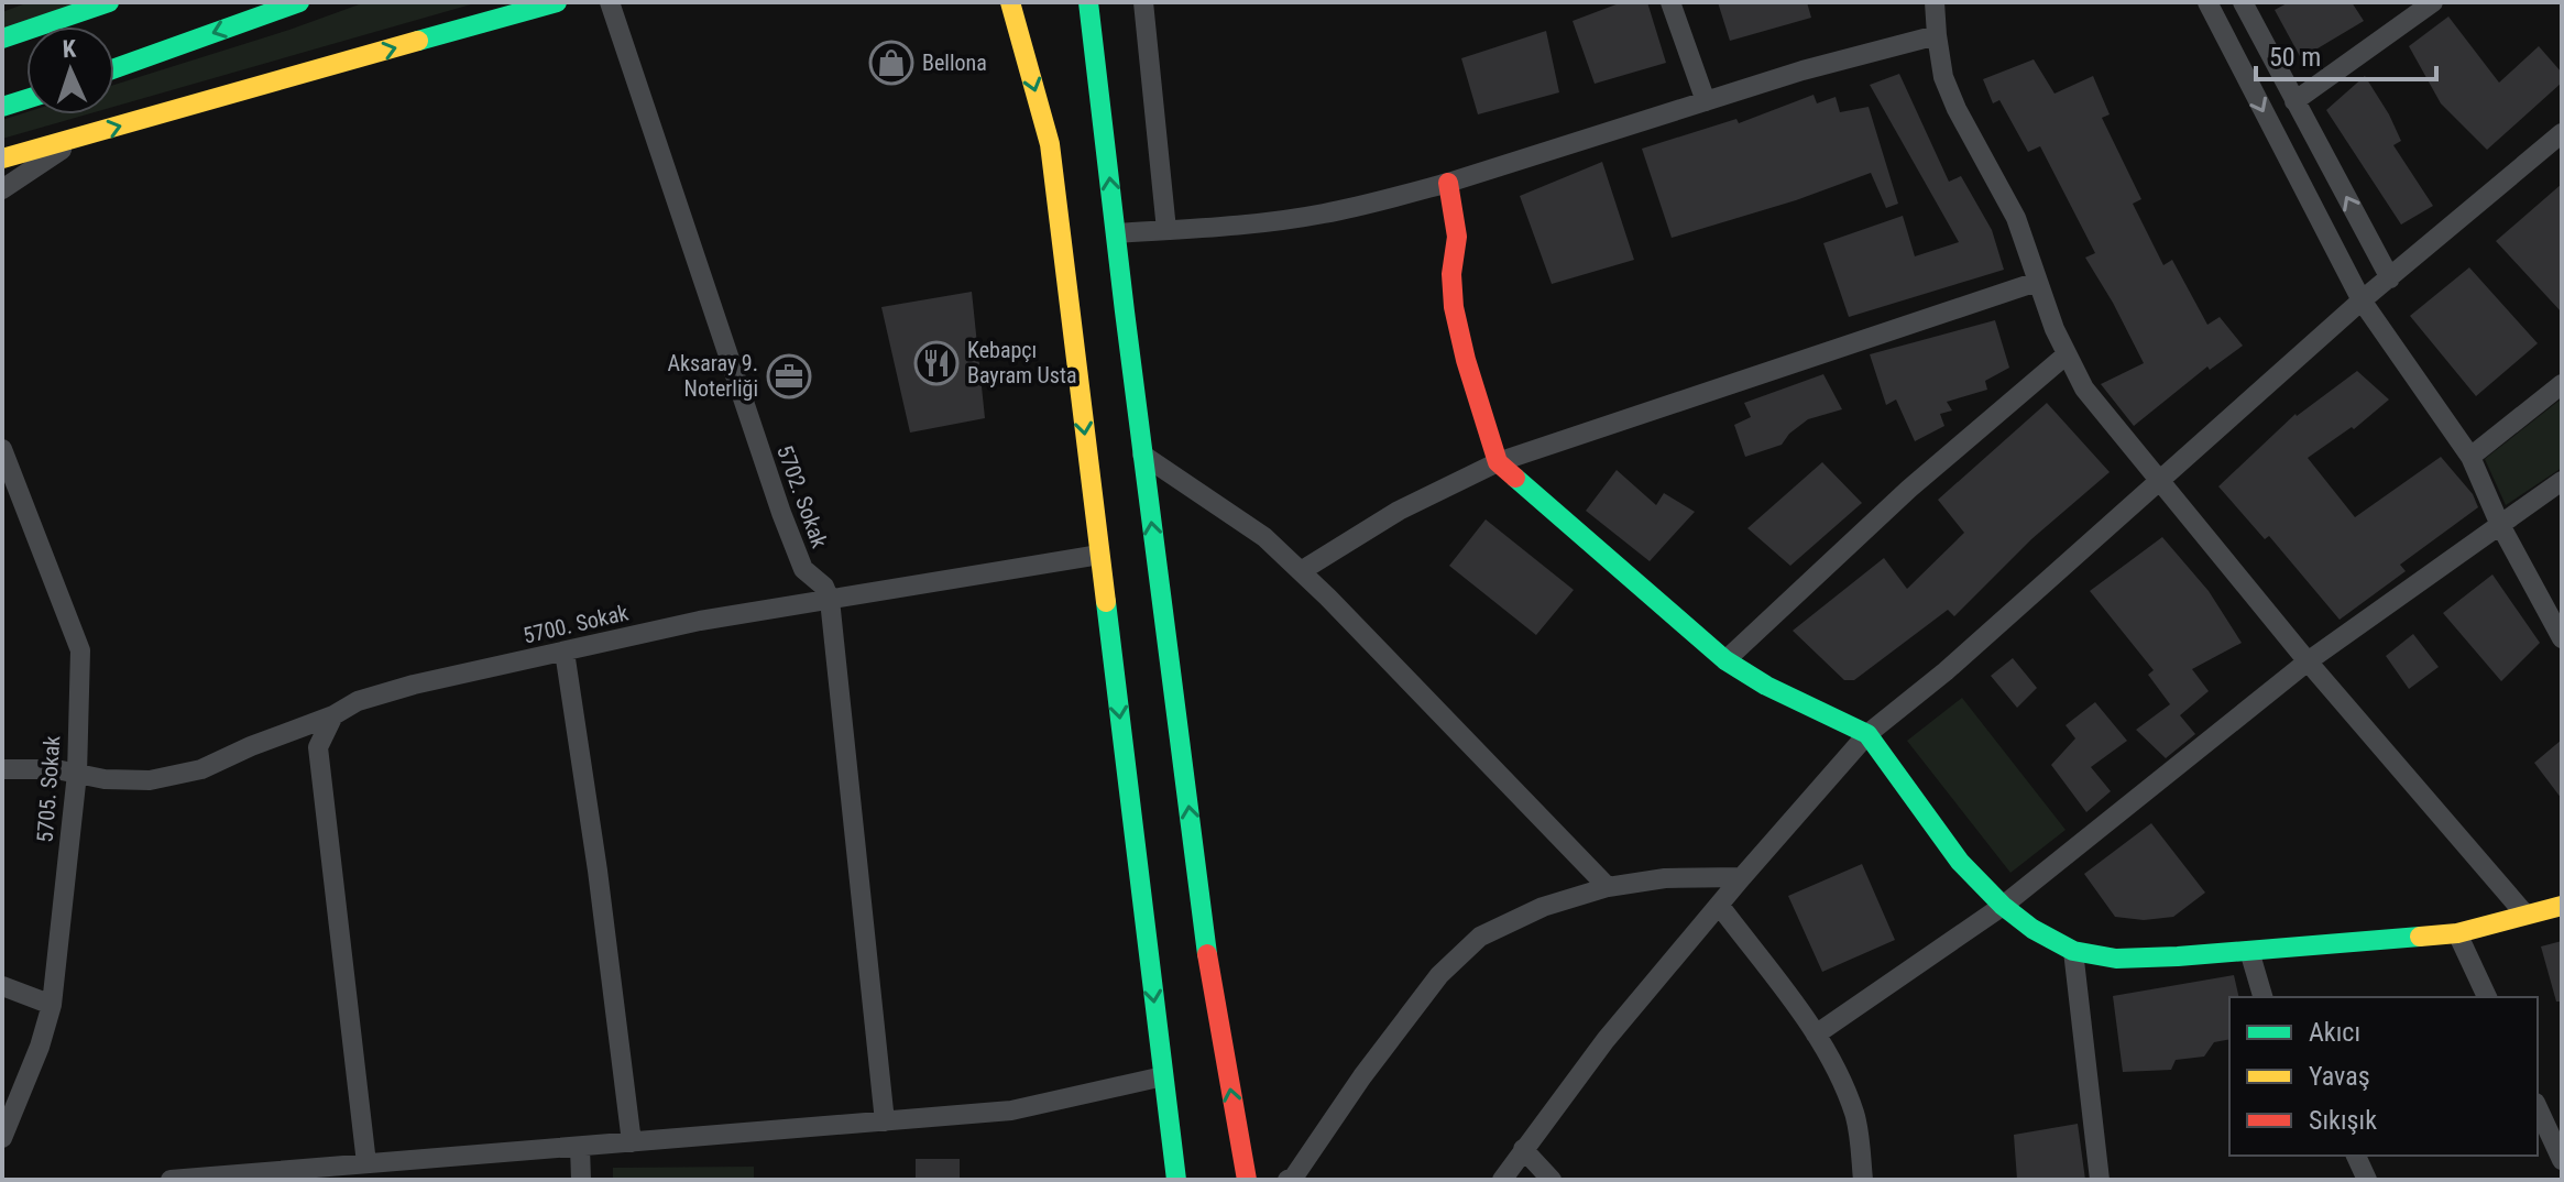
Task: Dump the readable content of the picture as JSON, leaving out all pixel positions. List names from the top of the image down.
{
  "streets": {
    "street": ["5702. Sokak", "5700. Sokak", "5705. Sokak"]
  },
  "crossings": [
    ["5702. Sokak", "5700. Sokak"],
    ["5700. Sokak", "5705. Sokak"]
  ],
  "places": {
    "shop": ["Bellona"],
    "restaurant": ["Kebapçı Bayram Usta"],
    "office": ["Aksaray 9. Noterliği"]
  },
  "legend": ["Akıcı", "Yavaş", "Sıkışık"],
  "scale_bar": "50 m",
  "north": "top"
}
